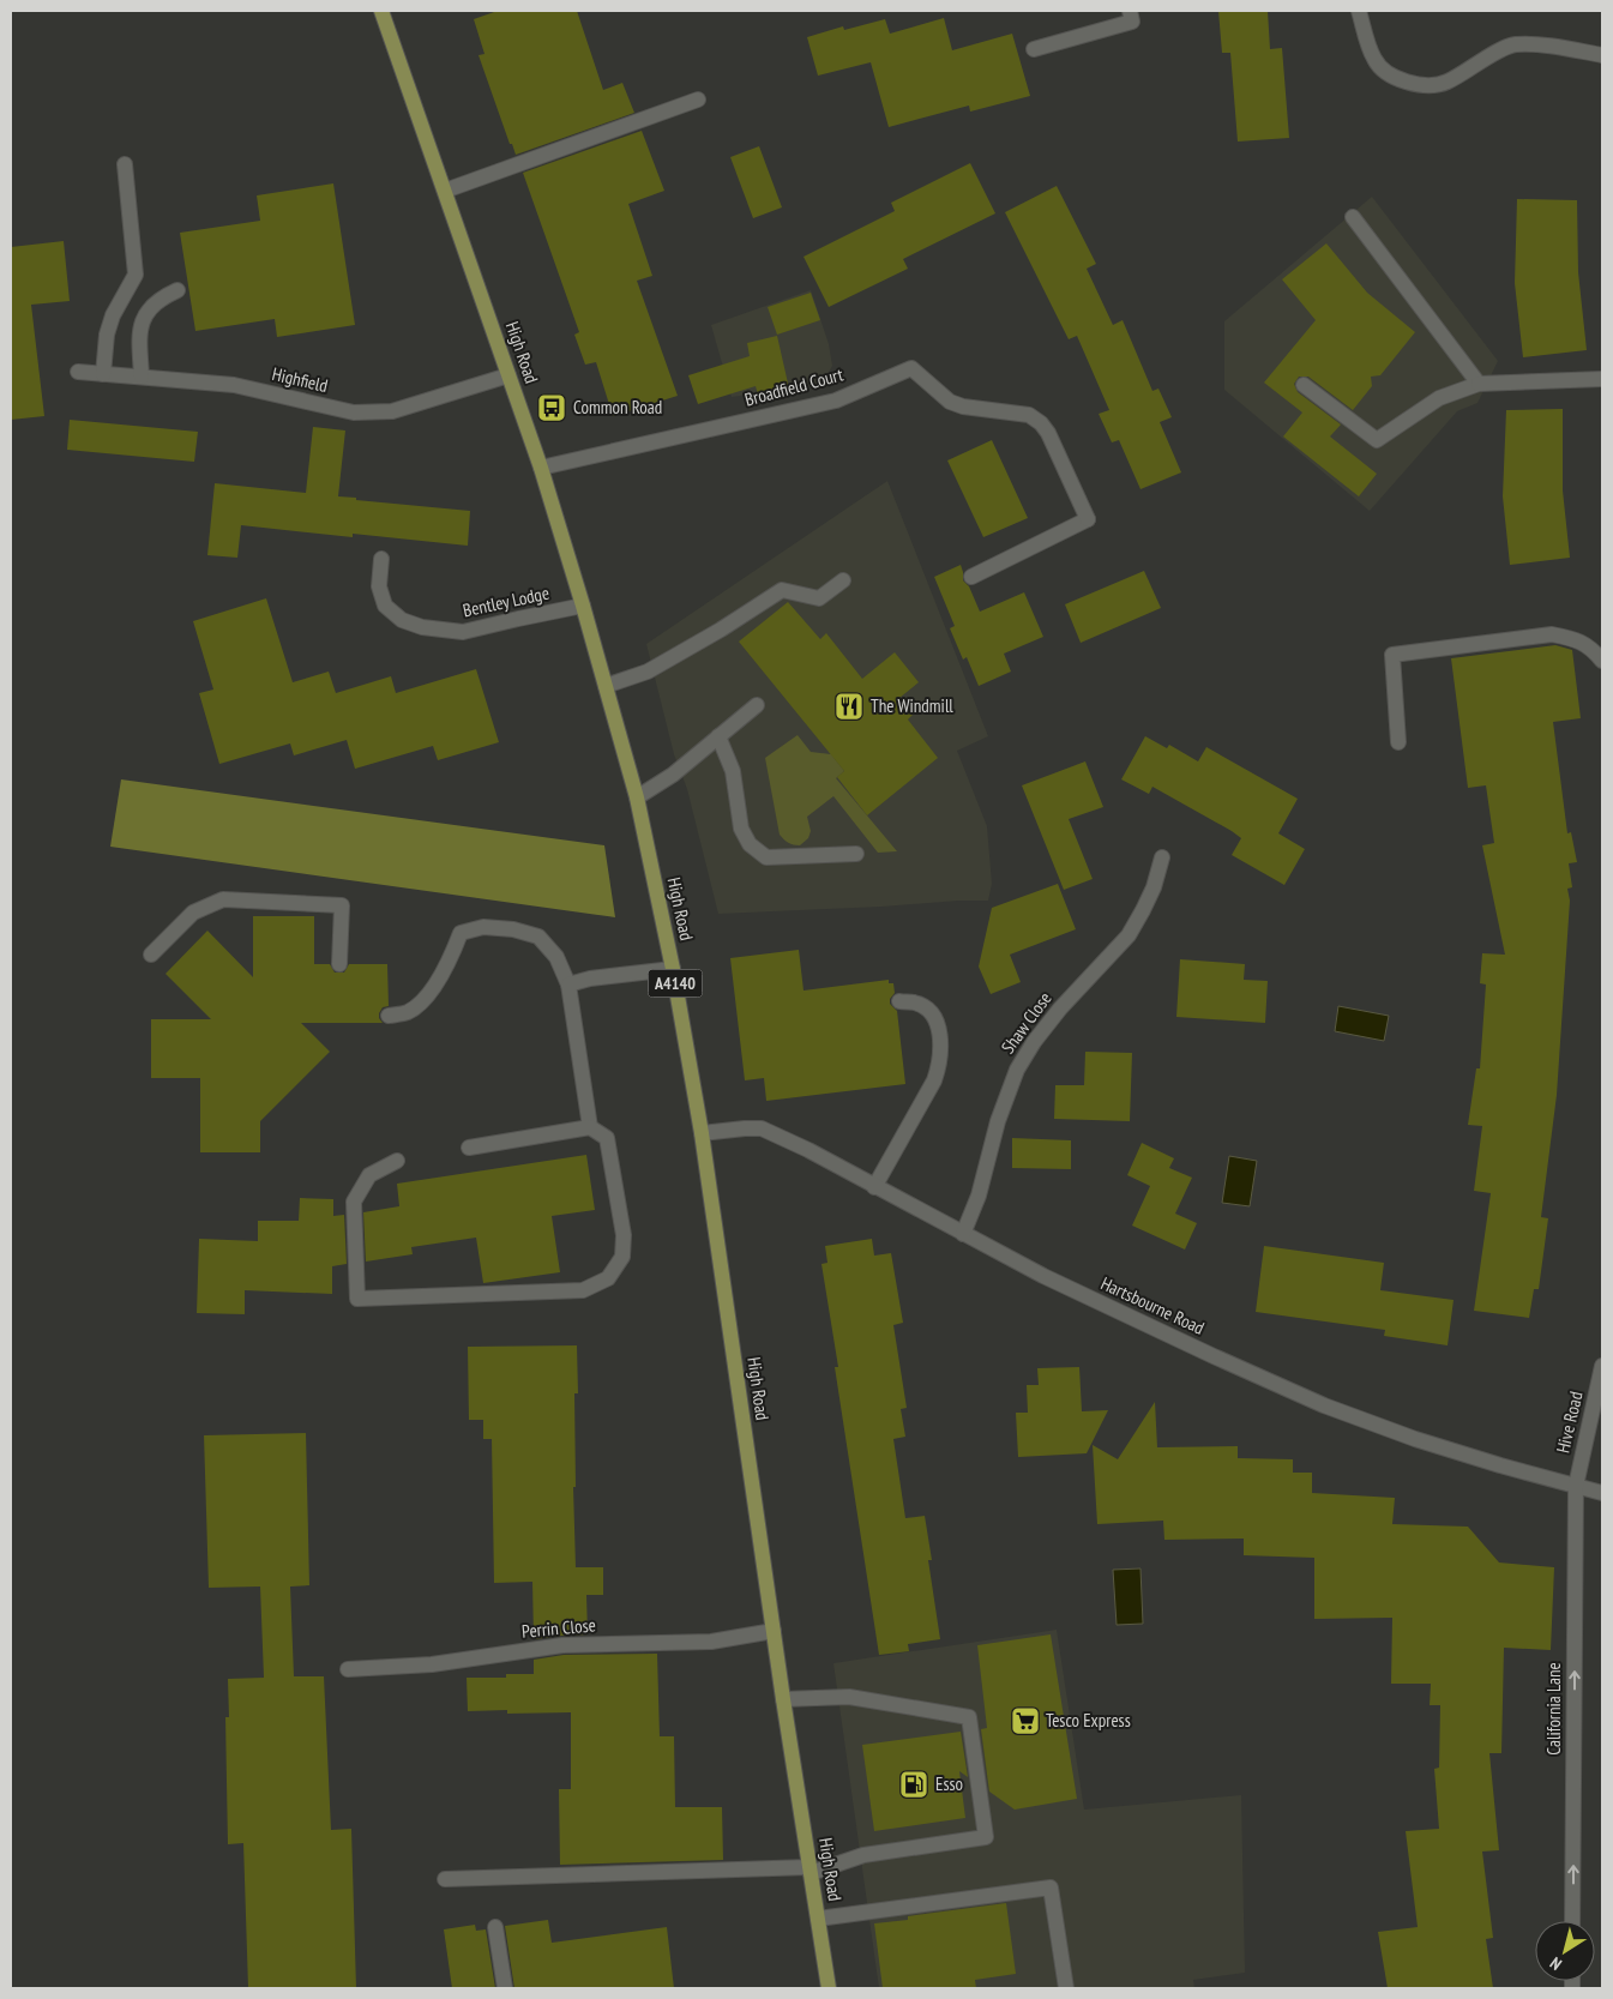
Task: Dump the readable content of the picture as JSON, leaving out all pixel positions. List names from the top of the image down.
{
  "streets": {
    "main road": ["High Road", "A4140"],
    "street": [
      "Highfield",
      "Broadfield Court",
      "Bentley Lodge",
      "Shaw Close",
      "Hartsbourne Road",
      "Hive Road",
      "Perrin Close",
      "California Lane"
    ]
  },
  "crossings": [
    ["High Road", "Highfield"],
    ["High Road", "Broadfield Court"],
    ["High Road", "Bentley Lodge"],
    ["High Road", "Hartsbourne Road"],
    ["High Road", "Perrin Close"],
    ["Shaw Close", "Hartsbourne Road"],
    ["Hartsbourne Road", "Hive Road"],
    ["Hartsbourne Road", "California Lane"],
    ["Hive Road", "California Lane"]
  ],
  "one_way": ["California Lane"],
  "places": {
    "bus stop": ["Common Road"],
    "restaurant": ["The Windmill"],
    "supermarket": ["Tesco Express"],
    "fuel station": ["Esso"]
  },
  "north": "bottom left"
}
